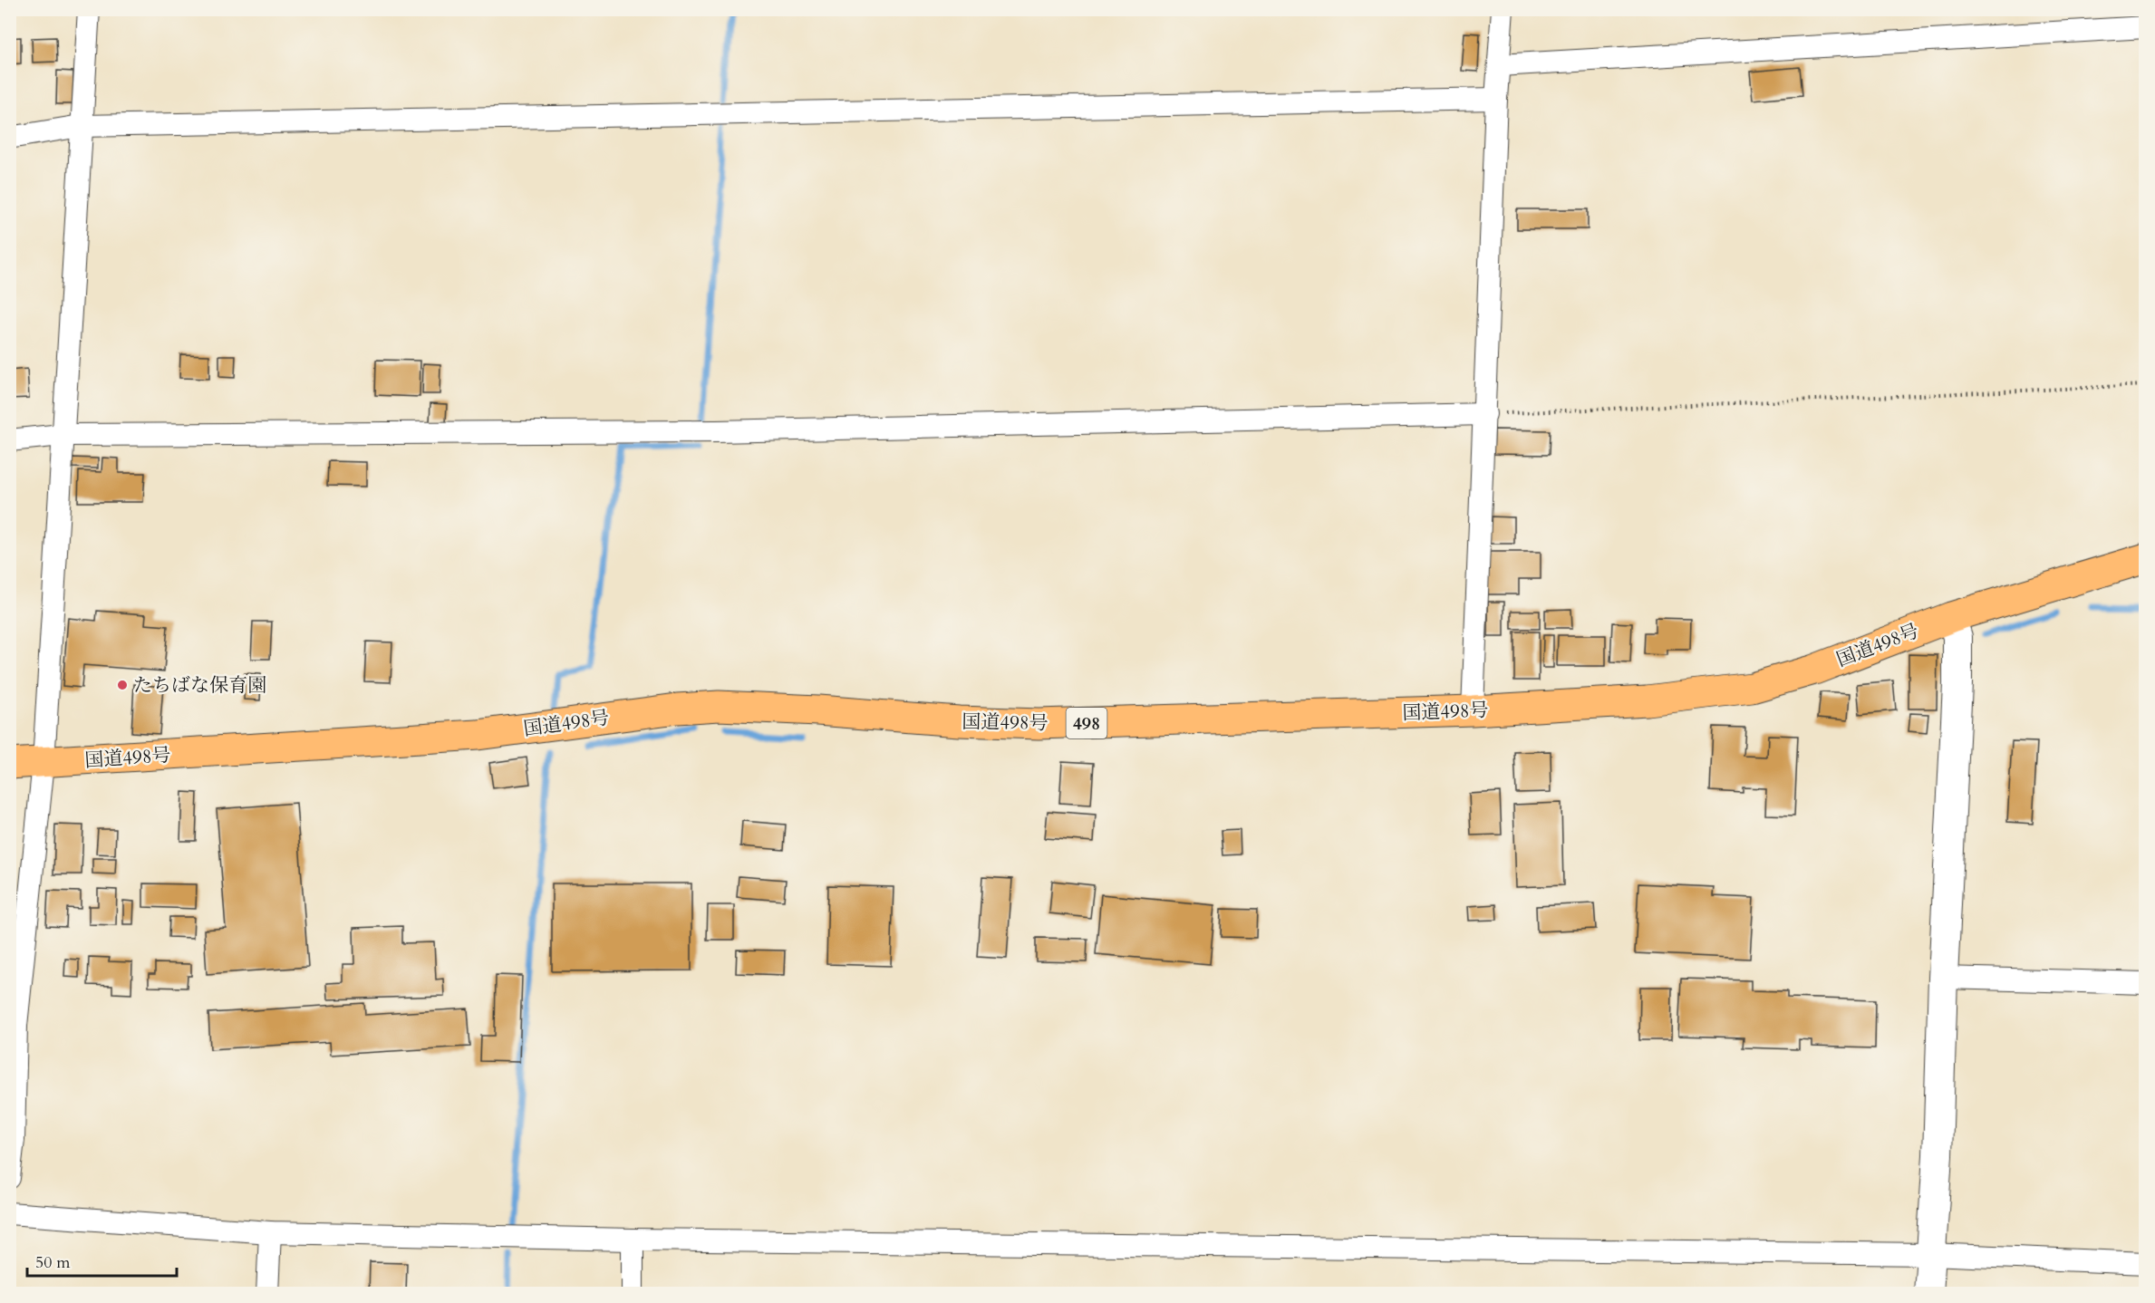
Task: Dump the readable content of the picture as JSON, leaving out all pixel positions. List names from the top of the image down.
{
  "streets": {
    "highway": ["国道498号", "498"]
  },
  "places": ["たちばな保育園"],
  "scale_bar": "50 m"
}
